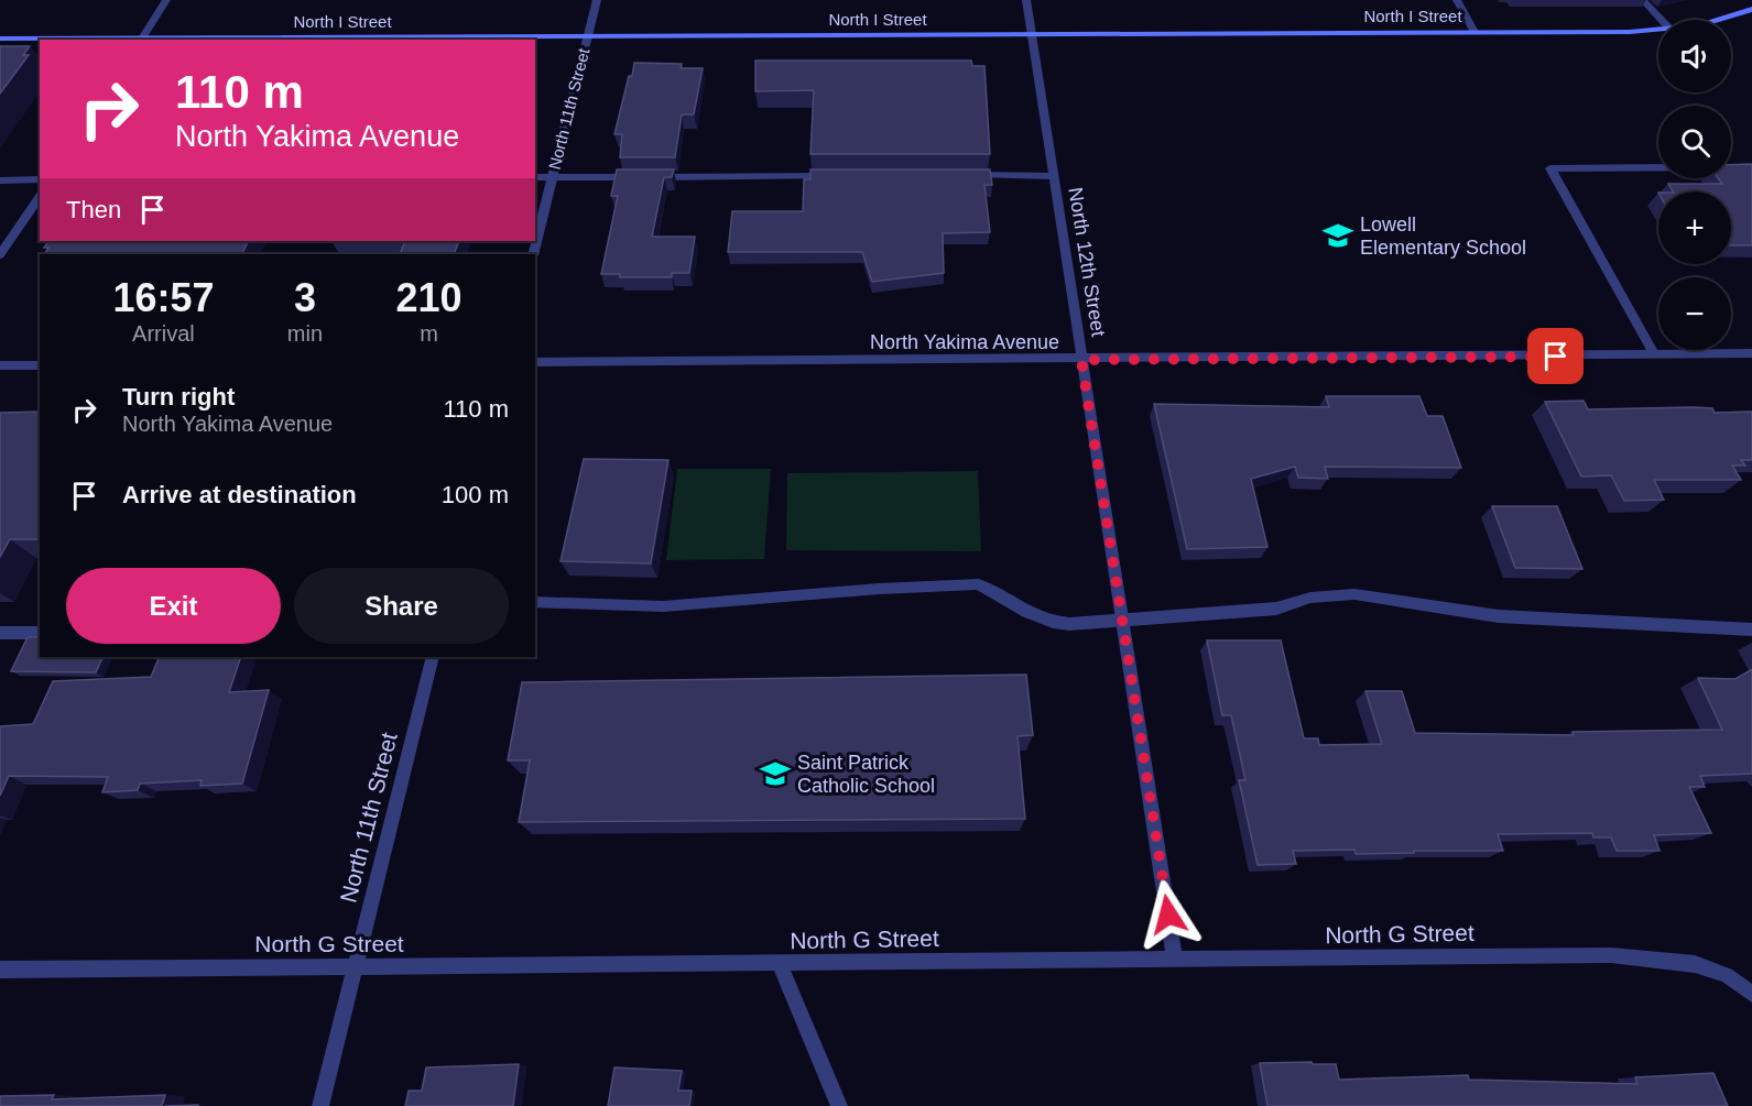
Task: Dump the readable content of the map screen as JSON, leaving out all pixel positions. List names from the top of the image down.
{
  "streets": {
    "main road": ["North I Street"],
    "street": [
      "North 11th Street",
      "North 12th Street",
      "North Yakima Avenue",
      "North G Street"
    ]
  },
  "crossings": [
    ["North I Street", "North 11th Street"],
    ["North I Street", "North 12th Street"],
    ["North 11th Street", "North G Street"],
    ["North 12th Street", "North Yakima Avenue"],
    ["North 12th Street", "North G Street"]
  ],
  "places": {
    "school or university": ["Lowell Elementary School", "Saint Patrick Catholic School"]
  },
  "page": {
    "map_buttons": ["+", "−"],
    "turn": ["110 m", "North Yakima Avenue"],
    "then": "Then",
    "eta": [
      "16:57",
      "Arrival",
      "3",
      "min",
      "210",
      "m"
    ],
    "list": [
      {
        "name": "Turn right",
        "note": "North Yakima Avenue",
        "value": "110 m"
      },
      {
        "name": "Arrive at destination",
        "value": "100 m"
      }
    ],
    "buttons": ["Exit", "Share"]
  }
}
